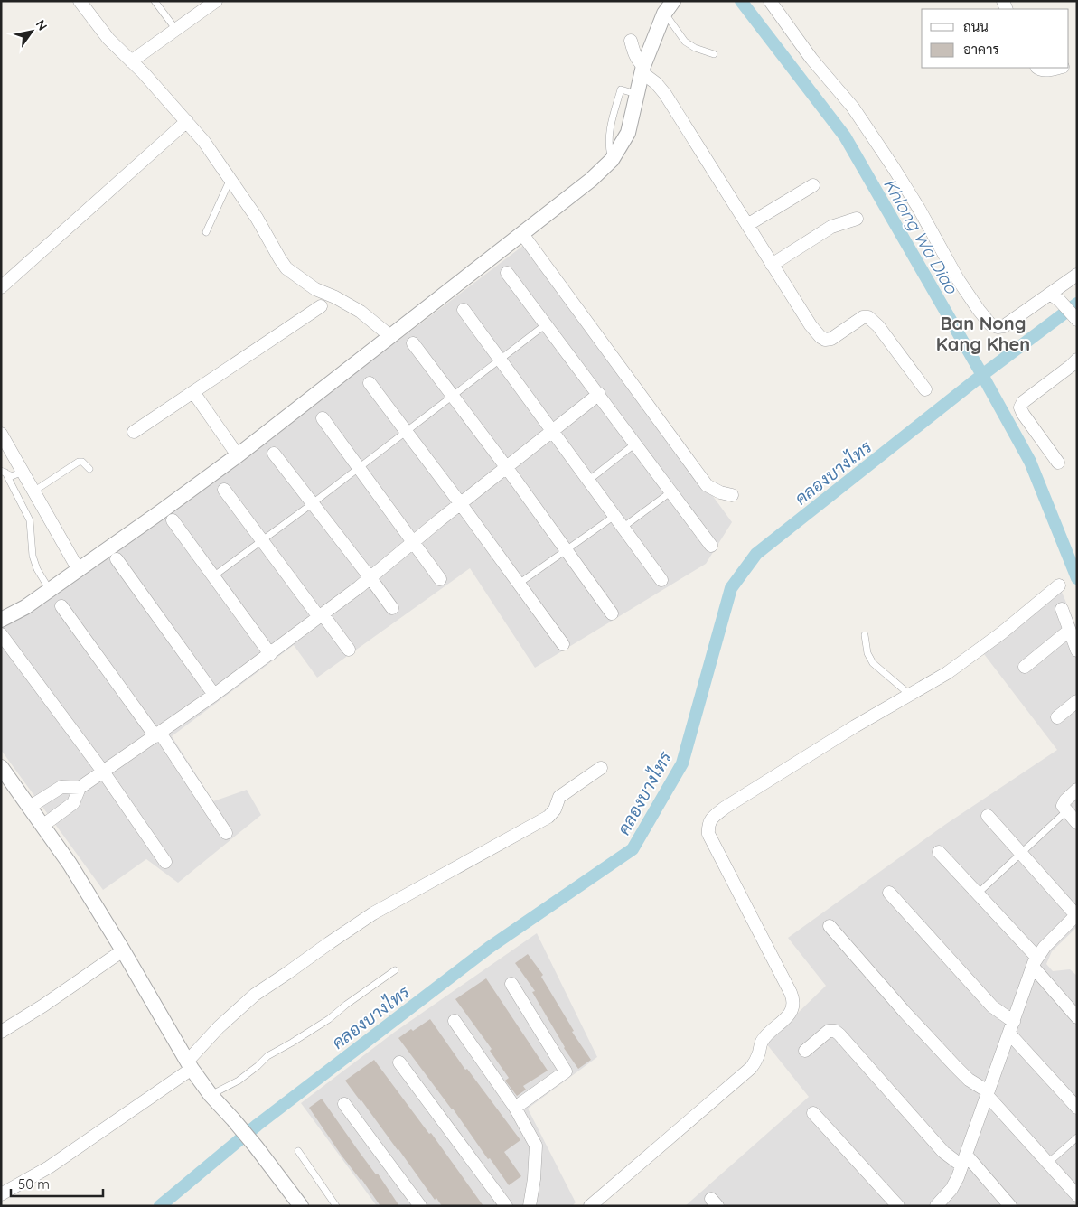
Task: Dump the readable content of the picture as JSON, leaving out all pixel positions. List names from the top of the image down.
{
  "districts": ["Ban Nong Kang Khen"],
  "water": ["Khlong Wa Diao", "คลองบางไทร"],
  "legend": ["ถนน", "อาคาร"],
  "scale_bar": "50 m",
  "north": "top right"
}
